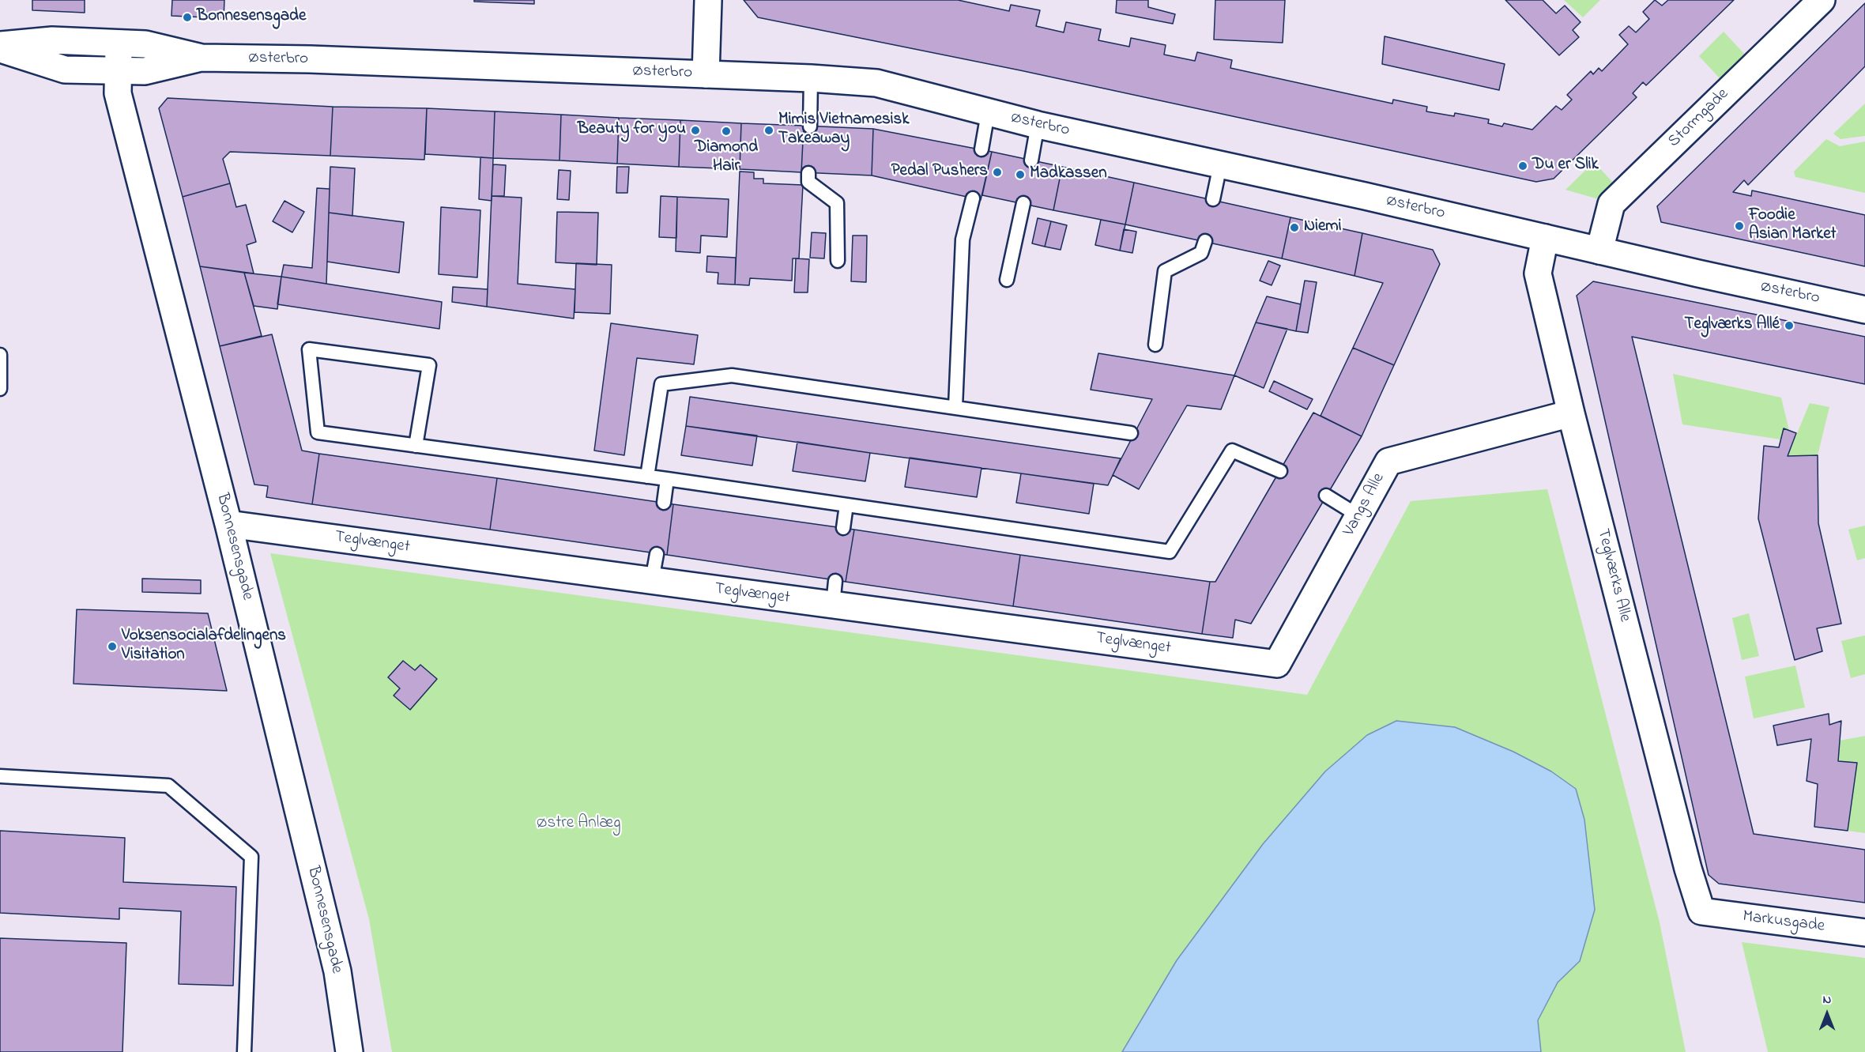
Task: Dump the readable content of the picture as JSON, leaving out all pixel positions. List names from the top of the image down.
{
  "streets": {
    "street": [
      "Østerbro",
      "Stormgade",
      "Vangs Alle",
      "Teglvænget",
      "Bonnesensgade",
      "Teglværks Alle",
      "Markusgade"
    ]
  },
  "crossings": [
    ["Østerbro", "Stormgade"],
    ["Østerbro", "Bonnesensgade"],
    ["Østerbro", "Teglværks Alle"],
    ["Vangs Alle", "Teglvænget"],
    ["Vangs Alle", "Teglværks Alle"],
    ["Teglvænget", "Bonnesensgade"],
    ["Teglværks Alle", "Markusgade"]
  ],
  "parks": ["Østre Anlæg"],
  "places": [
    "Bonnesensgade",
    "Beauty for you",
    "Mimis Vietnamesisk Takeaway",
    "Diamond Hair",
    "Du er Slik",
    "Pedal Pushers",
    "Madkassen",
    "Foodie Asian Market",
    "Niemi",
    "Teglværks Allé",
    "Voksensocialafdelingens Visitation"
  ],
  "north": "top"
}
